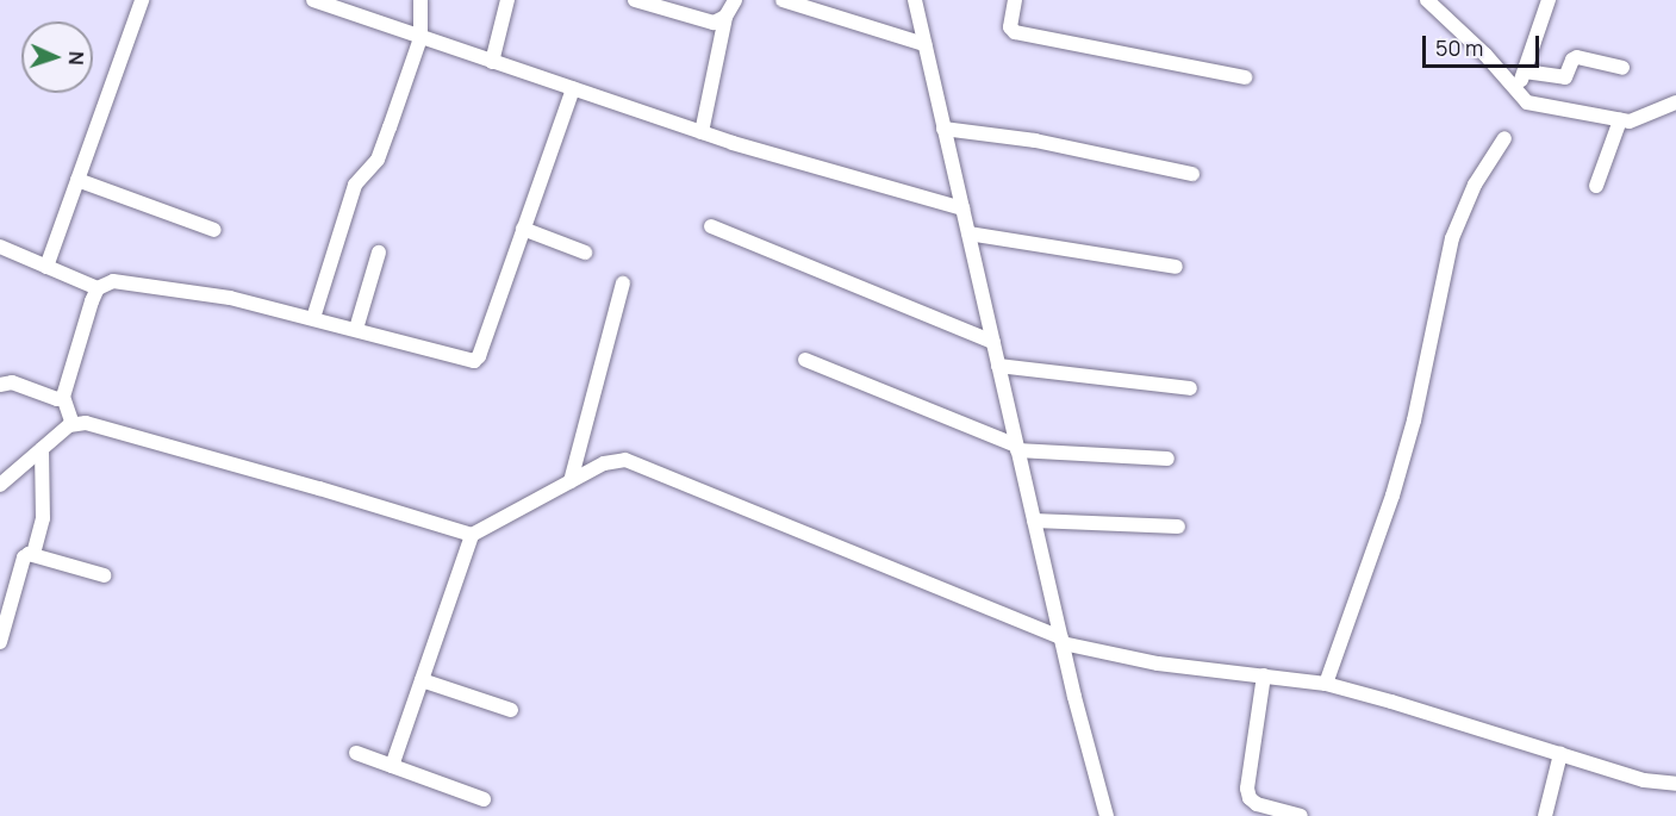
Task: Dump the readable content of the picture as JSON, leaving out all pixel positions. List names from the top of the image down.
{
  "scale_bar": "50 m",
  "north": "right"
}
